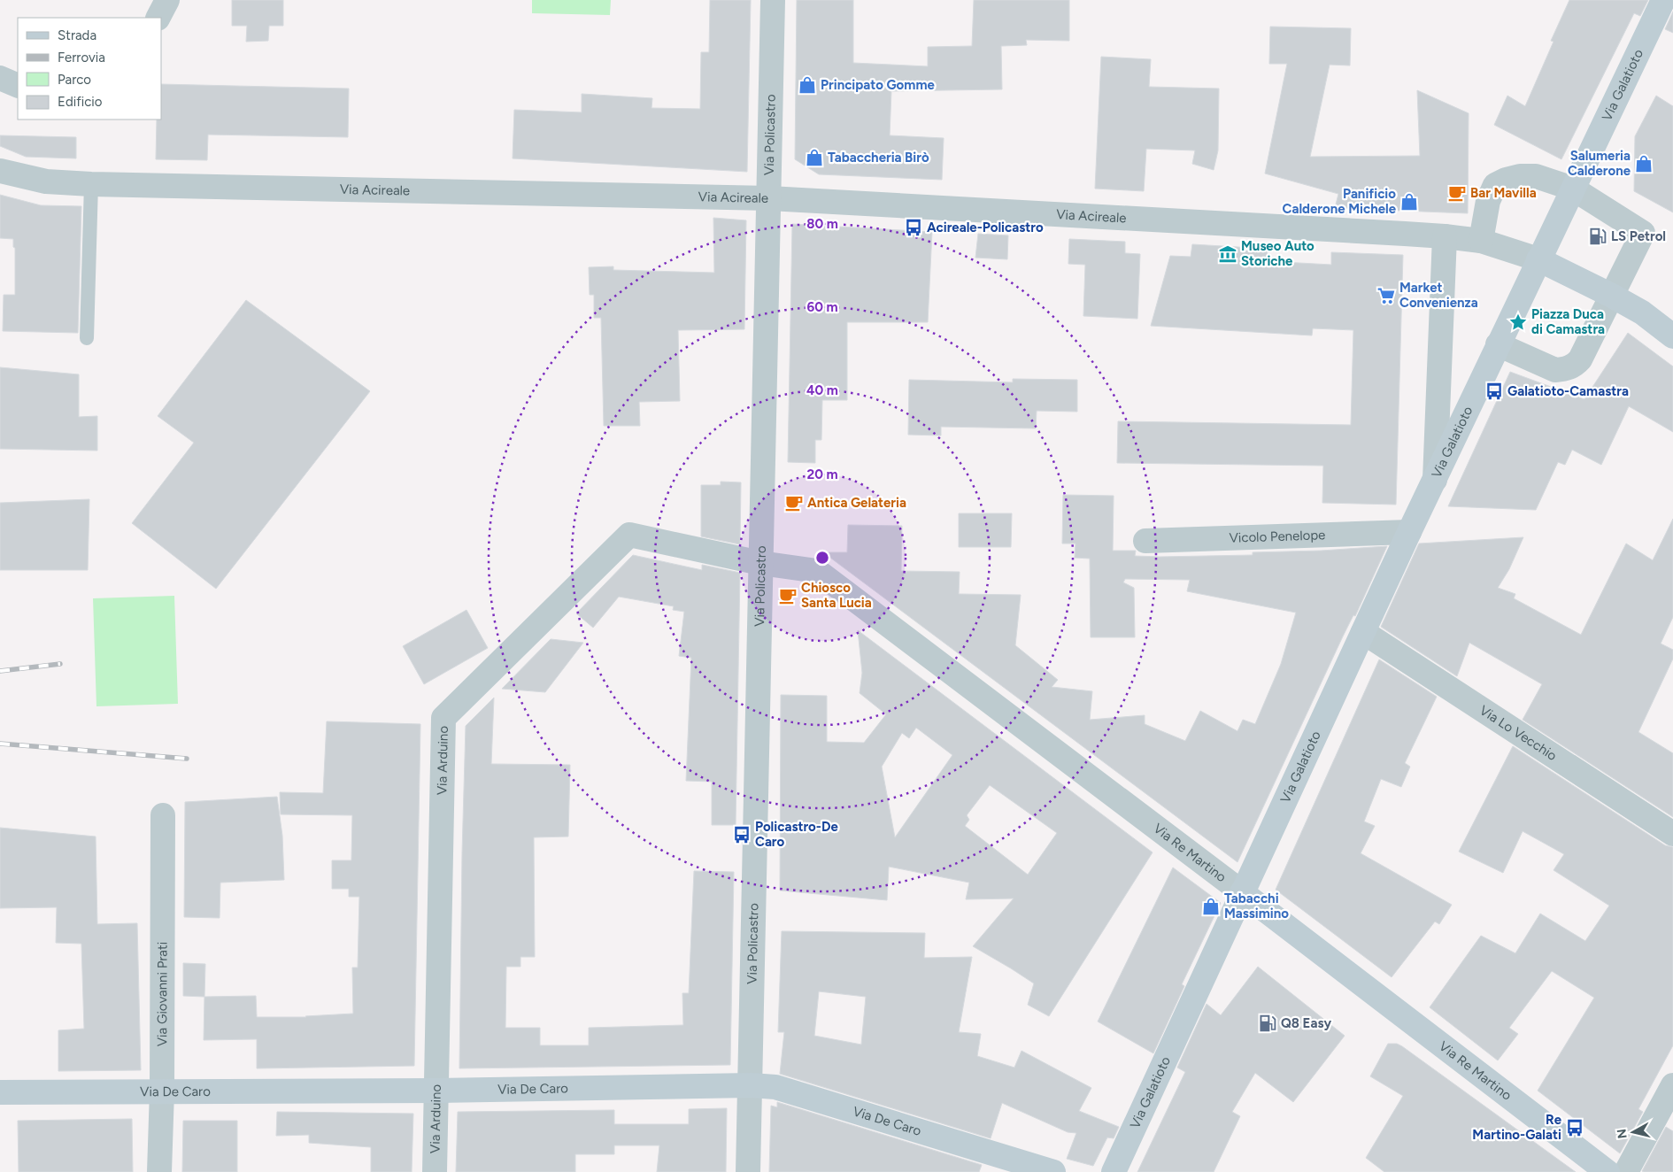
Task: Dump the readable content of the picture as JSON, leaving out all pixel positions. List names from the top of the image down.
{
  "streets": {
    "main road": ["Via Galatioto", "Via Re Martino", "Via De Caro"],
    "street": [
      "Via Policastro",
      "Via Acireale",
      "Vicolo Penelope",
      "Via Lo Vecchio",
      "Via Arduino",
      "Via Giovanni Prati"
    ]
  },
  "crossings": [
    ["Via Galatioto", "Via Acireale"],
    ["Via Galatioto", "Vicolo Penelope"],
    ["Via Galatioto", "Via Lo Vecchio"],
    ["Via Galatioto", "Via Re Martino"],
    ["Via Policastro", "Via Acireale"],
    ["Via Policastro", "Via Arduino"],
    ["Via Policastro", "Via Re Martino"],
    ["Via Policastro", "Via De Caro"],
    ["Via Arduino", "Via Re Martino"],
    ["Via Arduino", "Via De Caro"],
    ["Via Giovanni Prati", "Via De Caro"]
  ],
  "places": {
    "shop": [
      "Principato Gomme",
      "Tabaccheria Birò",
      "Salumeria Calderone",
      "Panificio Calderone Michele",
      "Tabacchi Massimino"
    ],
    "cafe": ["Bar Mavilla", "Antica Gelateria", "Chiosco Santa Lucia"],
    "bus stop": [
      "Acireale-Policastro",
      "Galatioto-Camastra",
      "Policastro-De Caro",
      "Re Martino-Galati"
    ],
    "fuel station": ["LS Petrol", "Q8 Easy"],
    "museum": ["Museo Auto Storiche"],
    "supermarket": ["Market Convenienza"],
    "place": ["Piazza Duca di Camastra"]
  },
  "legend": [
    "Strada",
    "Ferrovia",
    "Parco",
    "Edificio"
  ],
  "north": "left",
  "rings": [
    "80 m",
    "60 m",
    "40 m",
    "20 m"
  ]
}
